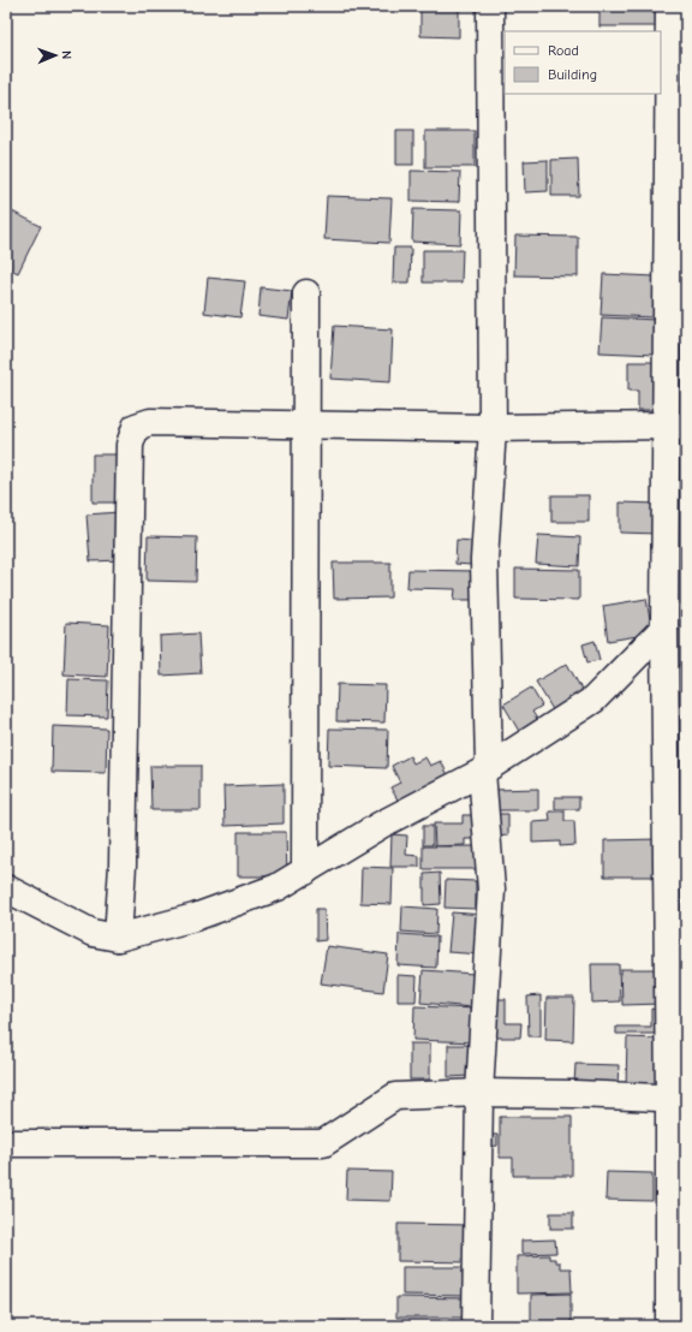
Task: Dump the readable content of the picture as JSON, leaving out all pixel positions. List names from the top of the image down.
{
  "legend": ["Road", "Building"],
  "north": "right"
}
